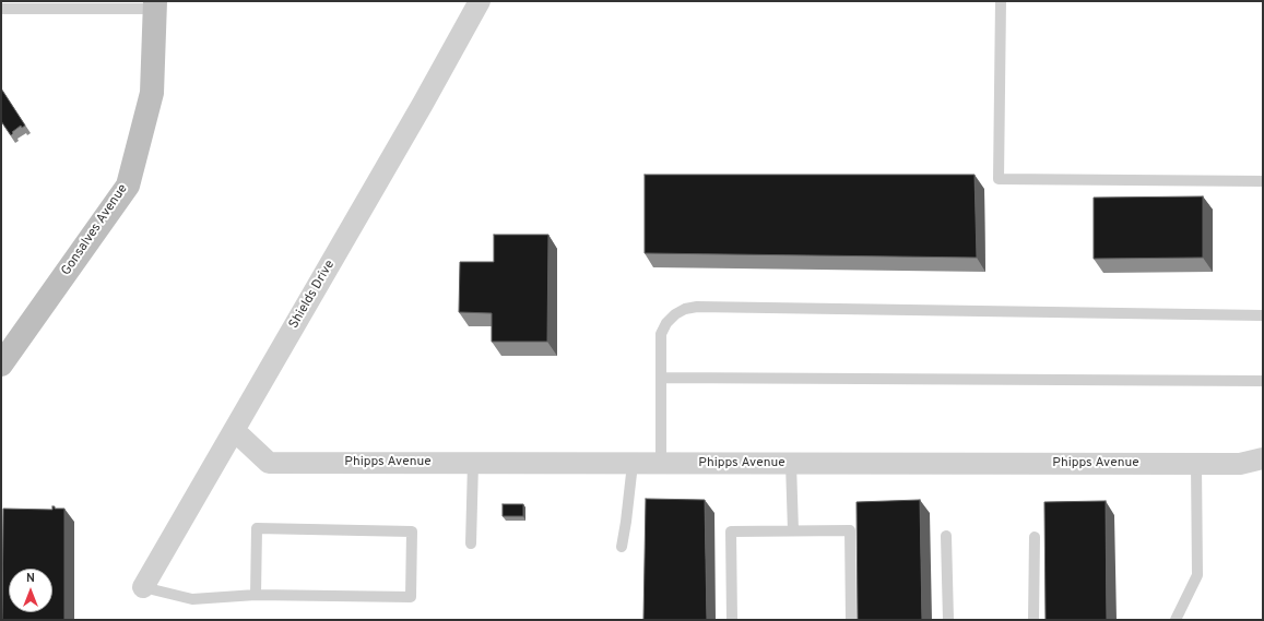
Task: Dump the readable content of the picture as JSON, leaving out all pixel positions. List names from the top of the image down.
{
  "streets": {
    "street": ["Gonsalves Avenue", "Shields Drive", "Phipps Avenue"]
  },
  "crossings": [
    ["Shields Drive", "Phipps Avenue"]
  ],
  "north": "top"
}
